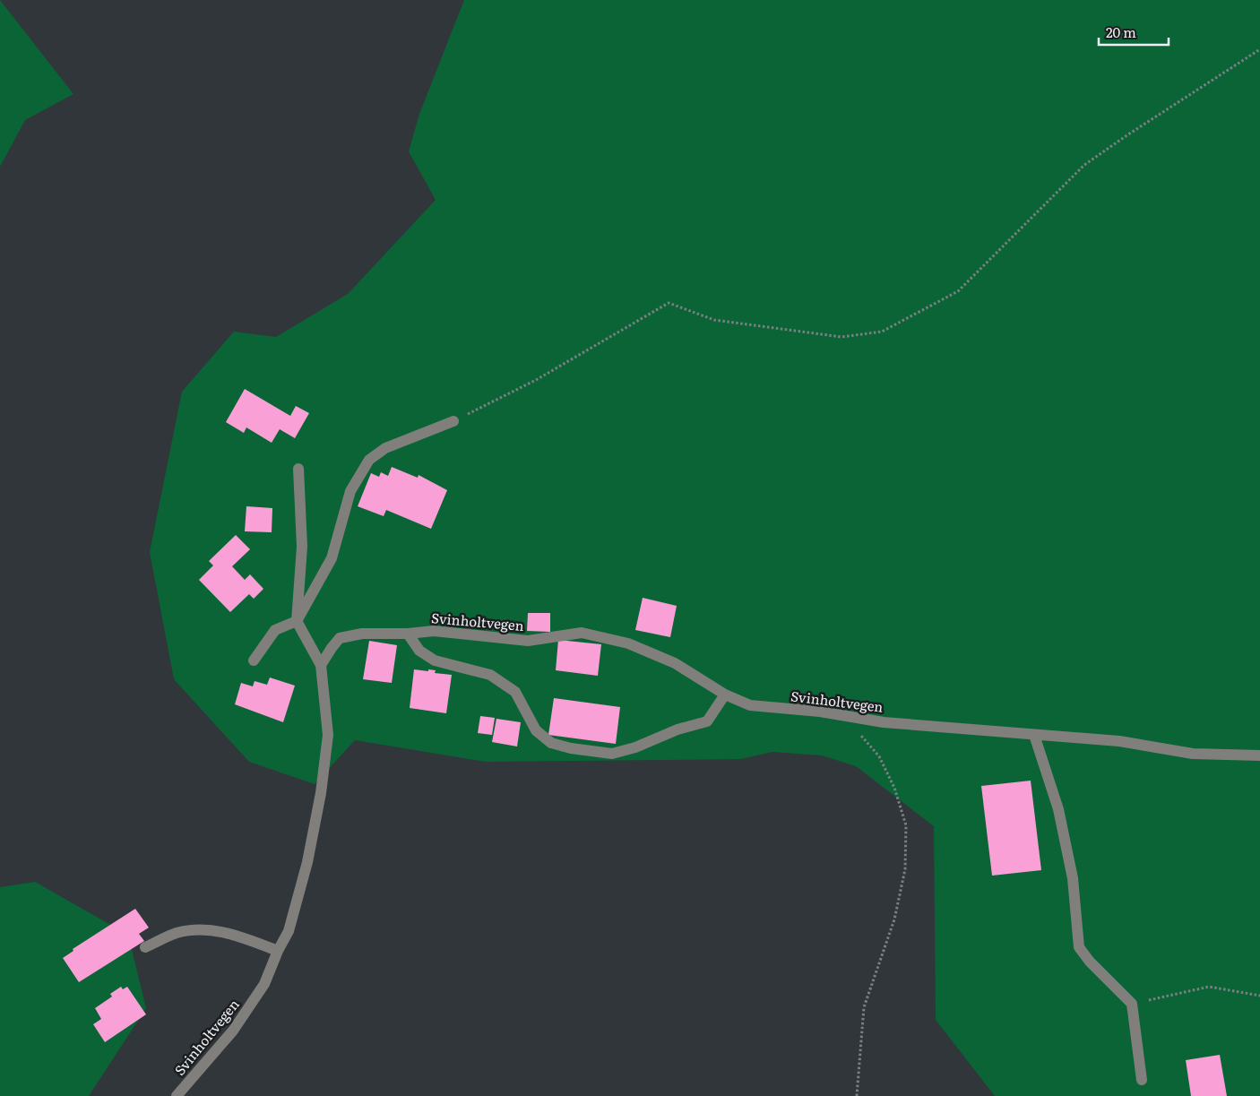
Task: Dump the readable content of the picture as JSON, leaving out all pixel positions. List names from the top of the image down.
{
  "streets": {
    "street": ["Svinholtvegen"]
  },
  "scale_bar": "20 m"
}
